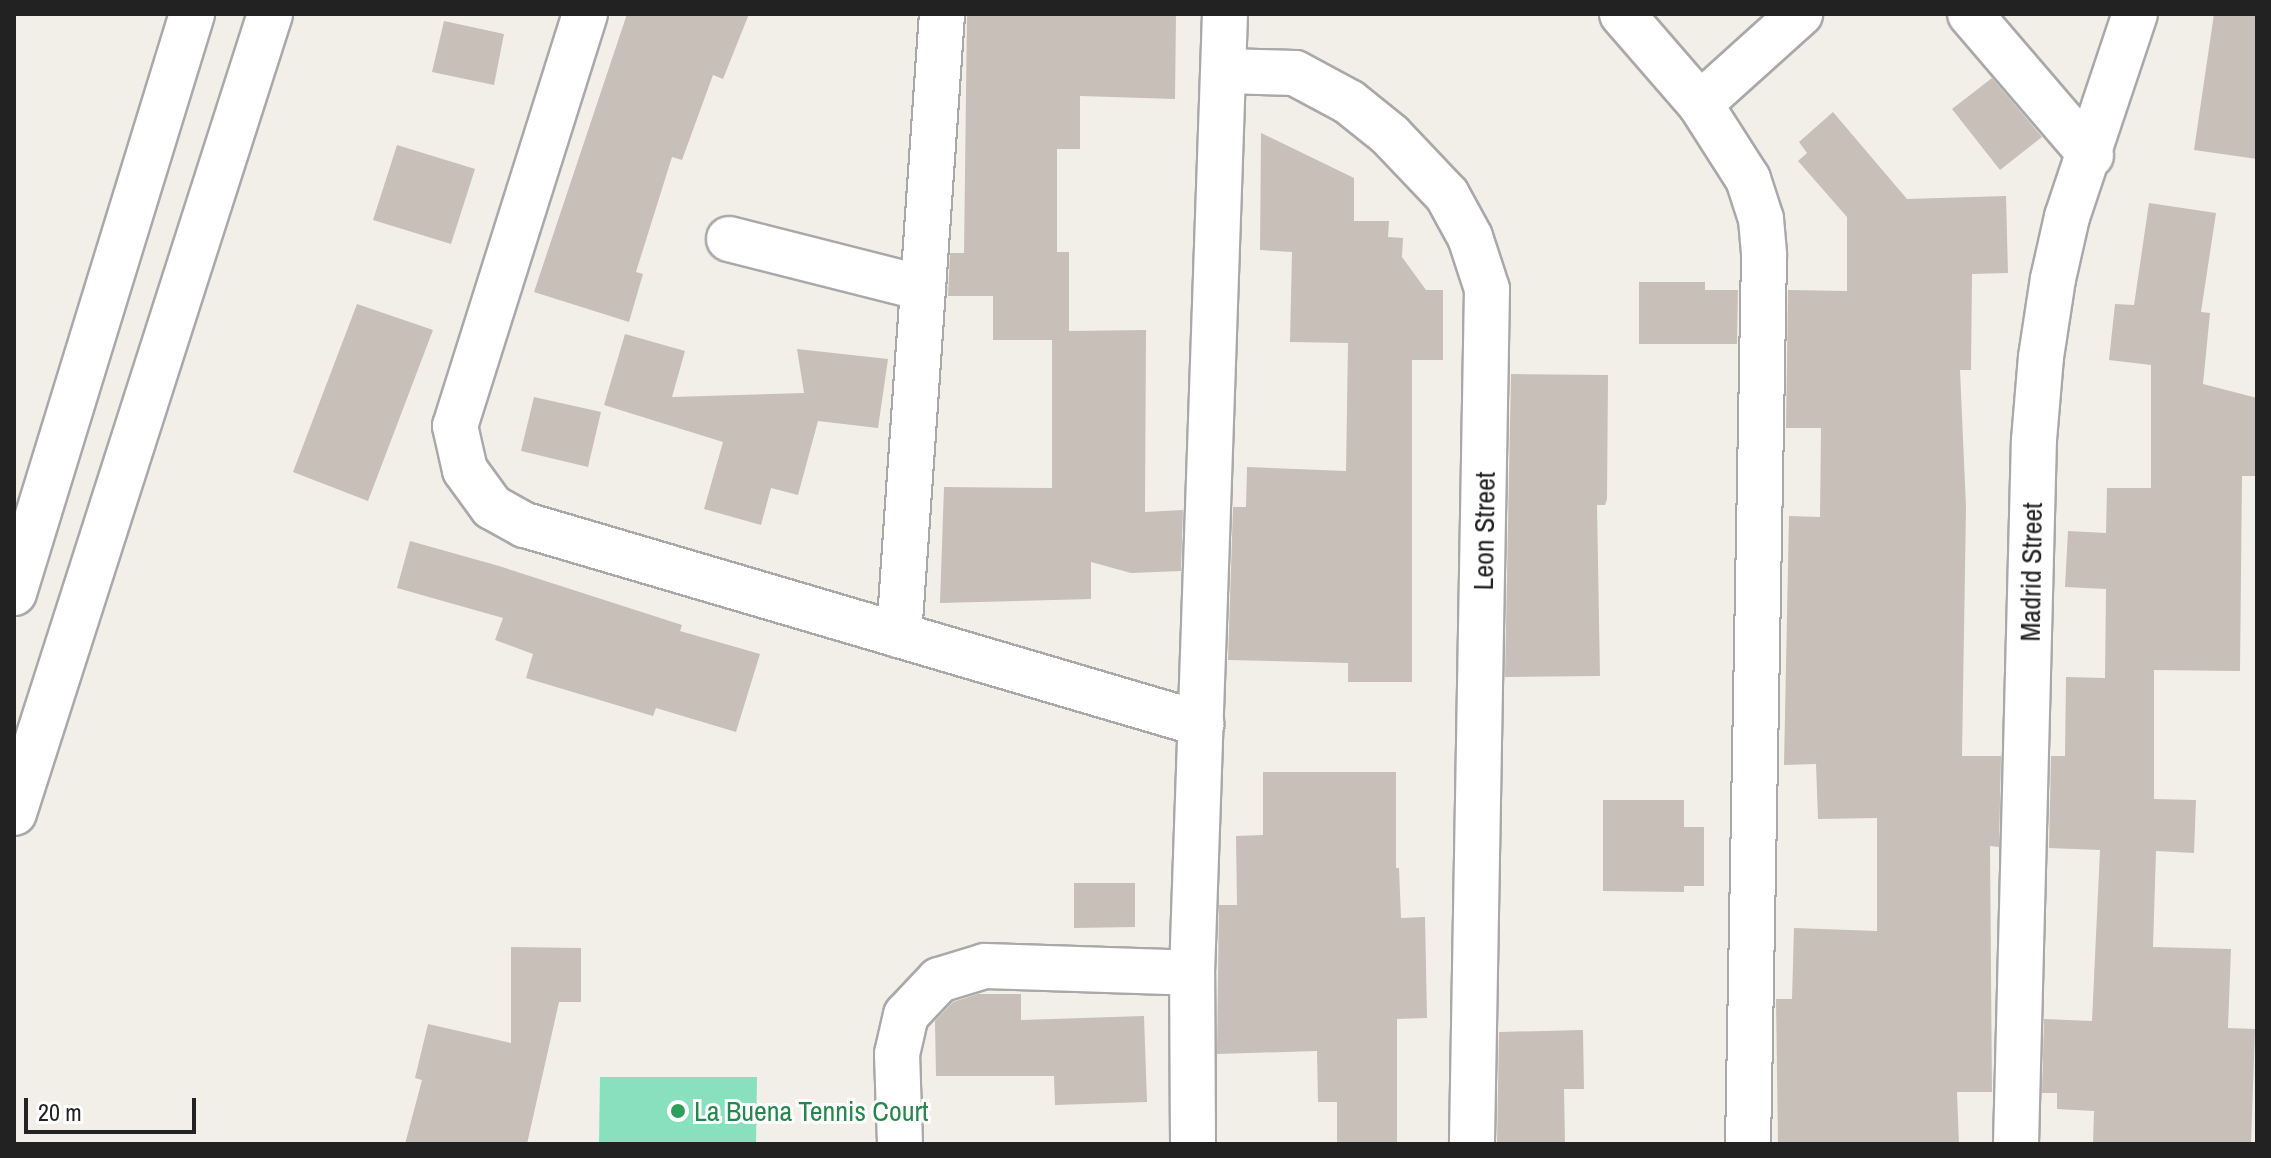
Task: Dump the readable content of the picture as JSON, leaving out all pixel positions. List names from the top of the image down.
{
  "streets": {
    "street": ["Leon Street", "Madrid Street"]
  },
  "places": ["La Buena Tennis Court"],
  "scale_bar": "20 m"
}
